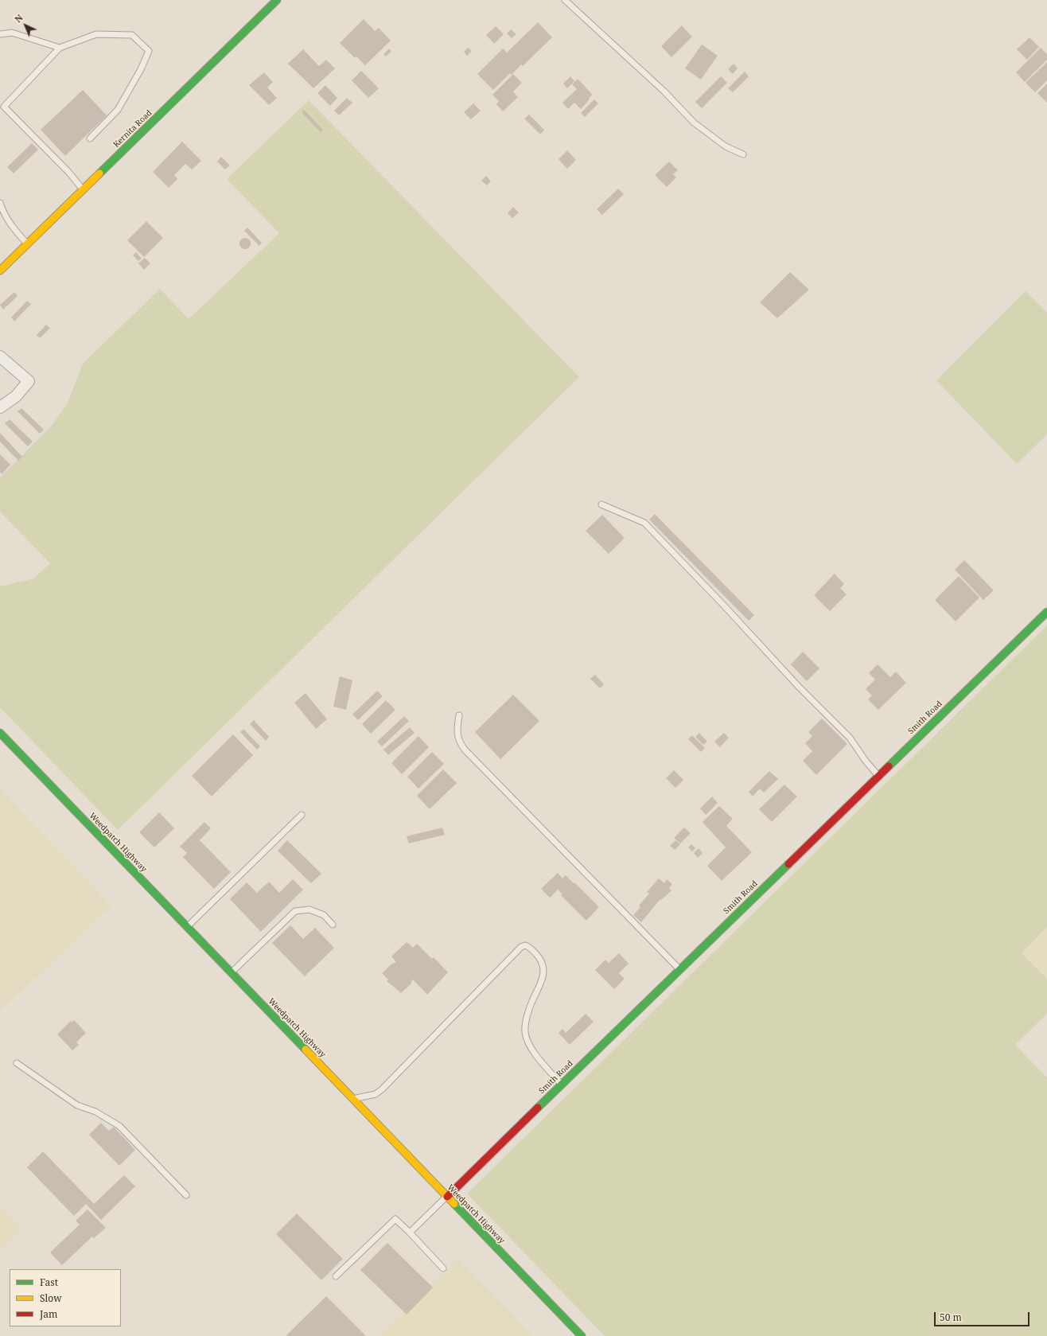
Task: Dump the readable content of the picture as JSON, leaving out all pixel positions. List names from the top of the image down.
{
  "streets": {
    "street": ["Kernita Road", "Smith Road", "Weedpatch Highway"]
  },
  "crossings": [
    ["Smith Road", "Weedpatch Highway"]
  ],
  "legend": ["Fast", "Slow", "Jam"],
  "scale_bar": "50 m",
  "north": "top left"
}
